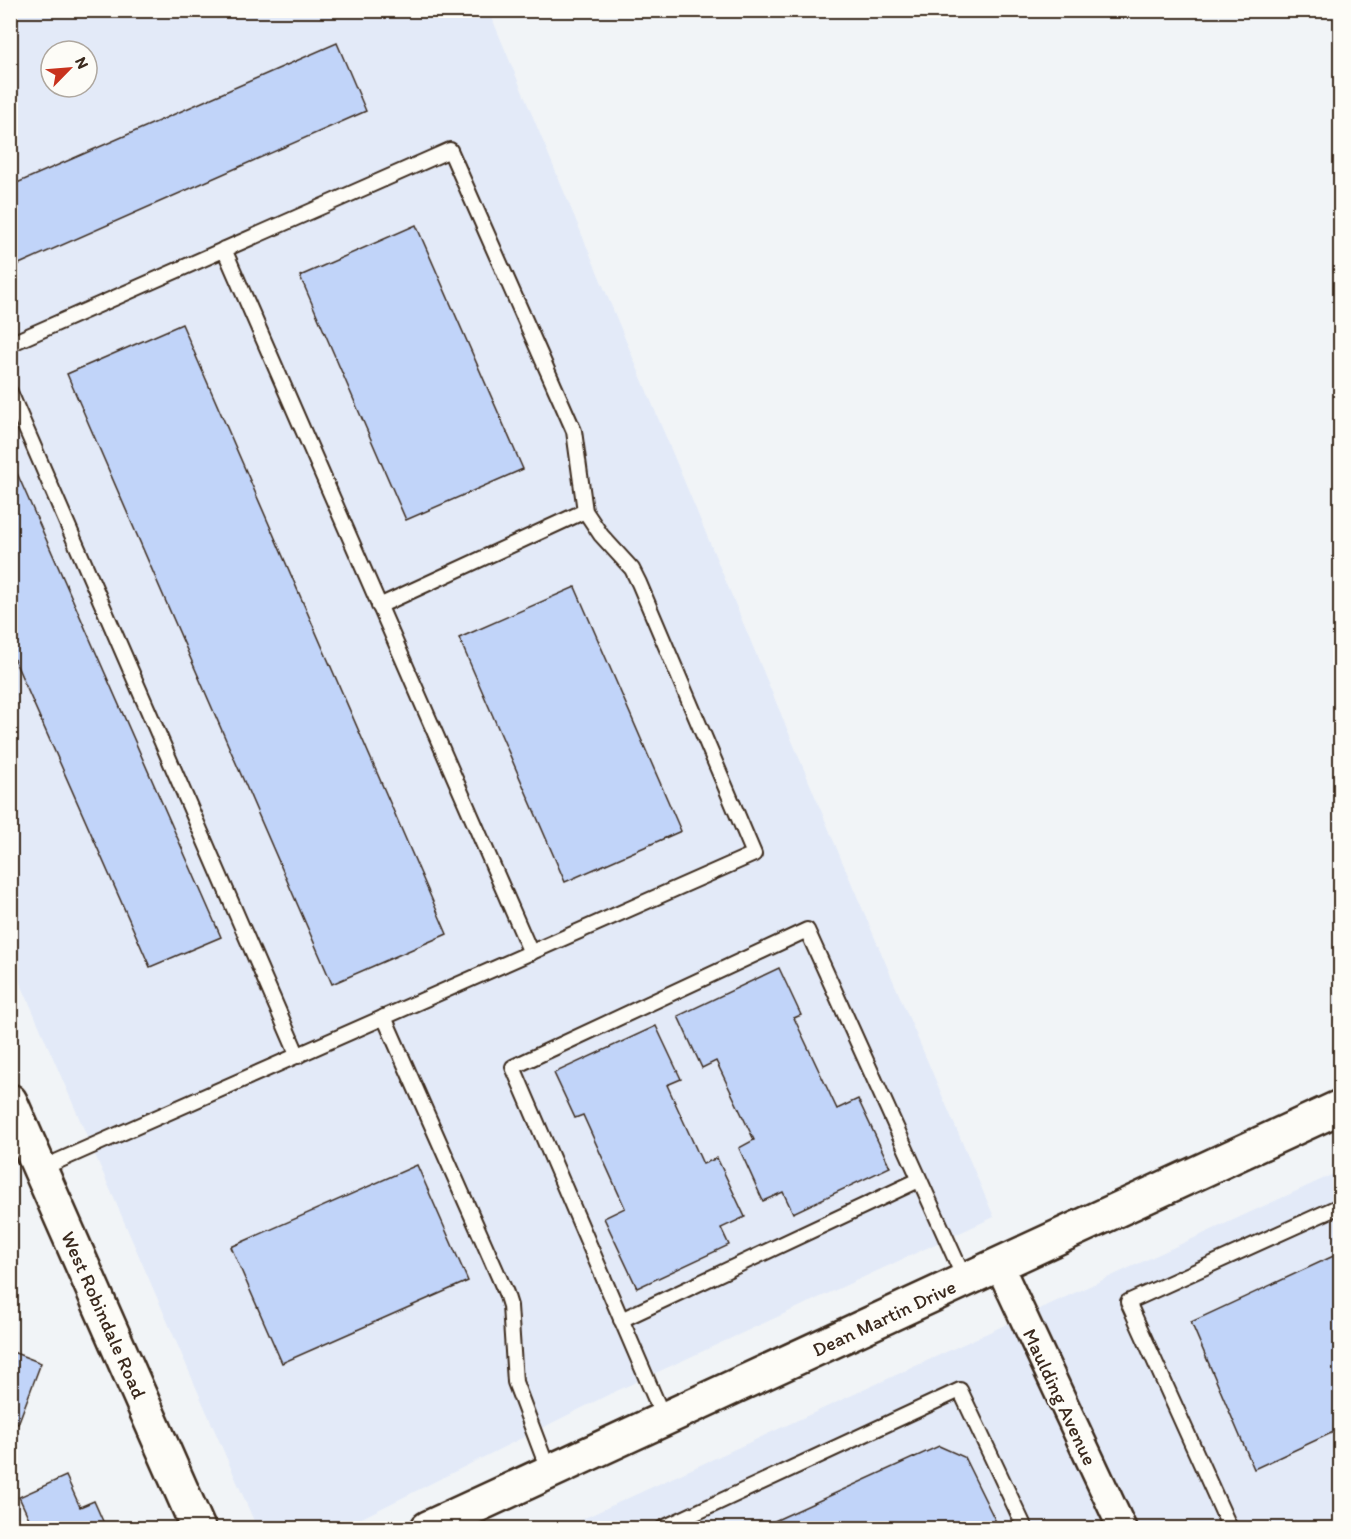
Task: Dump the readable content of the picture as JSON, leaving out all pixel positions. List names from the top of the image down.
{
  "streets": {
    "main road": ["West Robindale Road", "Dean Martin Drive"],
    "street": ["Maulding Avenue"]
  },
  "crossings": [
    ["Dean Martin Drive", "Maulding Avenue"]
  ],
  "north": "top right"
}
